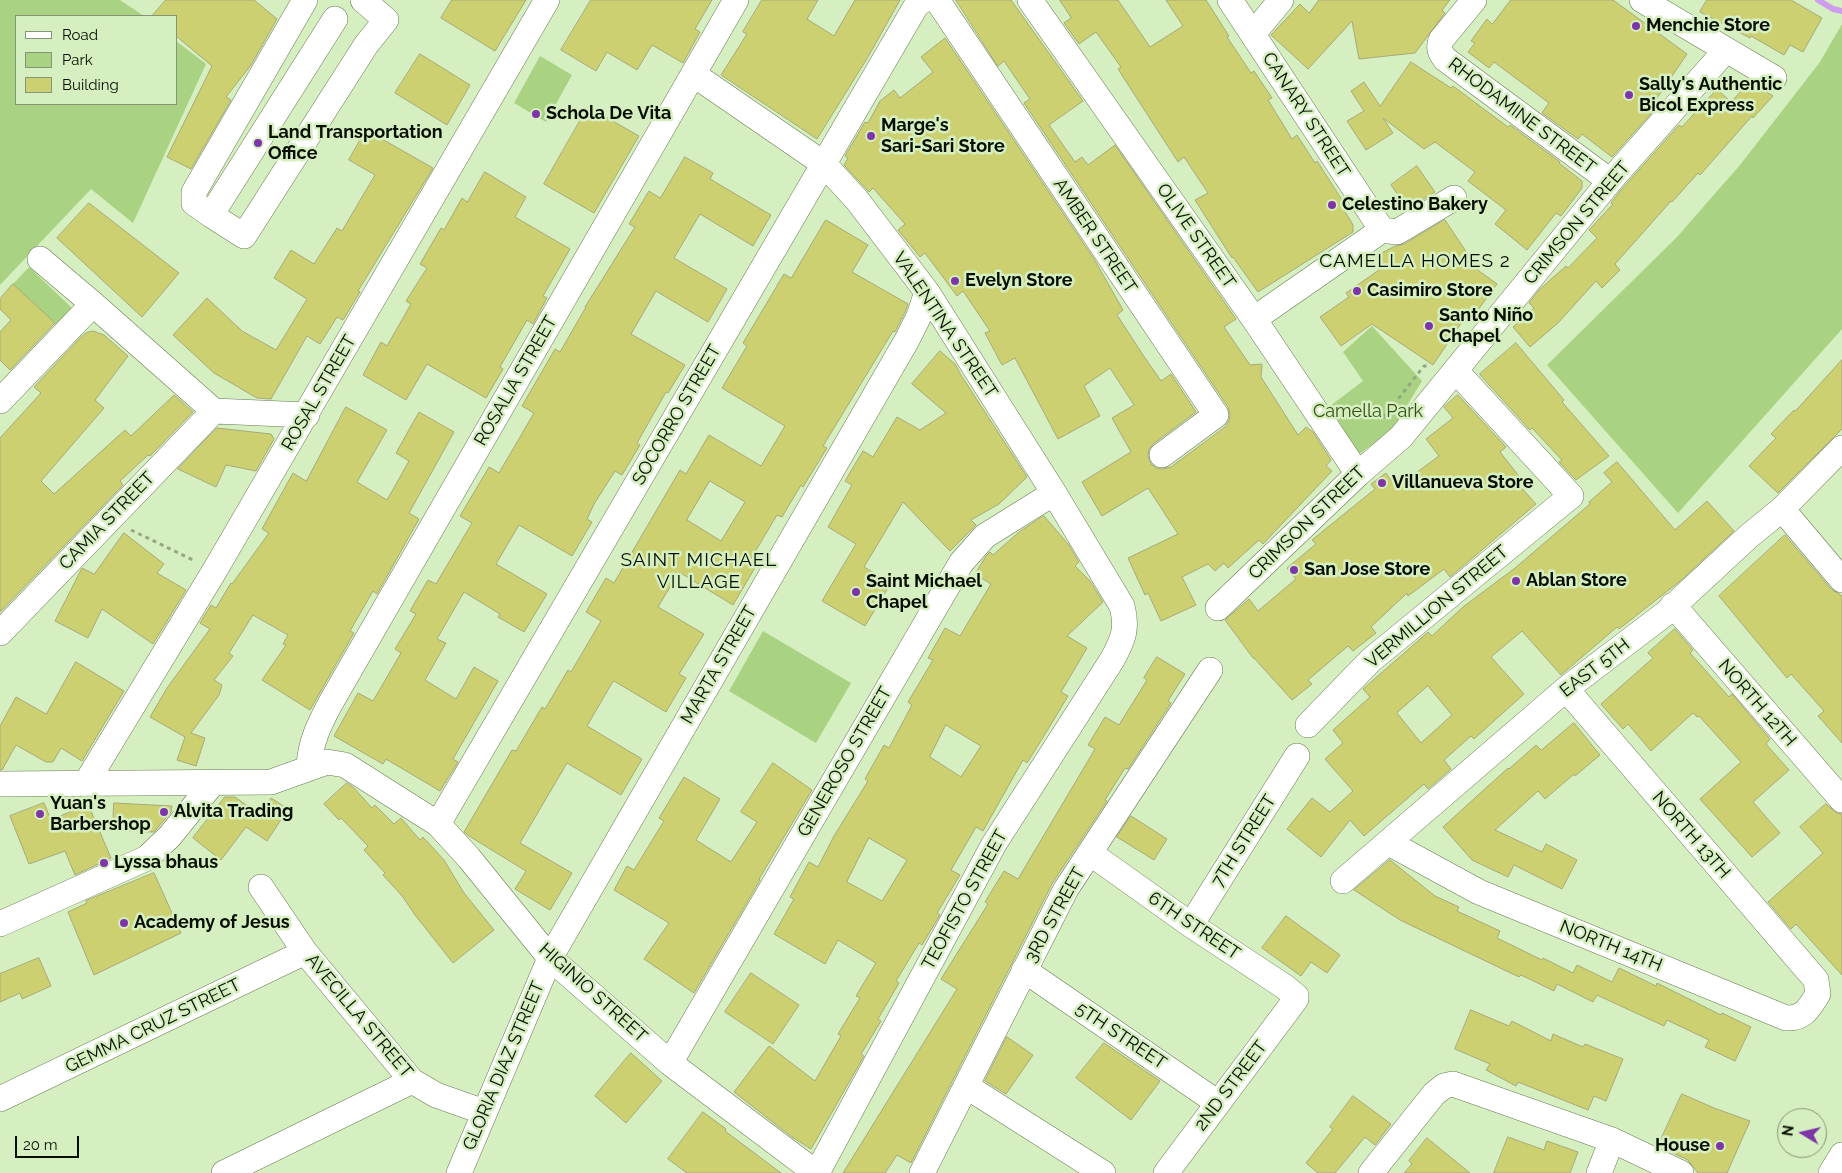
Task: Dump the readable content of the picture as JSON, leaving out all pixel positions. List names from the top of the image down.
{
  "streets": {
    "street": [
      "CANARY STREET",
      "RHODAMINE STREET",
      "CRIMSON STREET",
      "AMBER STREET",
      "OLIVE STREET",
      "VALENTINA STREET",
      "ROSALIA STREET",
      "ROSAL STREET",
      "SOCORRO STREET",
      "CAMIA STREET",
      "VERMILLION STREET",
      "MARTA STREET",
      "EAST 5TH",
      "NORTH 12TH",
      "GENEROSO STREET",
      "NORTH 13TH",
      "7TH STREET",
      "TEOFISTO STREET",
      "3RD STREET",
      "6TH STREET",
      "NORTH 14TH",
      "HIGINIO STREET",
      "AVECILLA STREET",
      "GEMMA CRUZ STREET",
      "5TH STREET",
      "GLORIA DIAZ STREET",
      "2ND STREET"
    ]
  },
  "crossings": [
    ["RHODAMINE STREET", "CRIMSON STREET"],
    ["CRIMSON STREET", "OLIVE STREET"],
    ["CRIMSON STREET", "VERMILLION STREET"],
    ["AMBER STREET", "SOCORRO STREET"],
    ["VALENTINA STREET", "ROSALIA STREET"],
    ["VALENTINA STREET", "SOCORRO STREET"],
    ["VALENTINA STREET", "MARTA STREET"],
    ["VALENTINA STREET", "GENEROSO STREET"],
    ["VALENTINA STREET", "TEOFISTO STREET"],
    ["ROSALIA STREET", "HIGINIO STREET"],
    ["ROSAL STREET", "HIGINIO STREET"],
    ["SOCORRO STREET", "HIGINIO STREET"],
    ["MARTA STREET", "HIGINIO STREET"],
    ["MARTA STREET", "GLORIA DIAZ STREET"],
    ["EAST 5TH", "NORTH 12TH"],
    ["EAST 5TH", "NORTH 13TH"],
    ["EAST 5TH", "NORTH 14TH"],
    ["GENEROSO STREET", "HIGINIO STREET"],
    ["NORTH 13TH", "NORTH 14TH"],
    ["7TH STREET", "6TH STREET"],
    ["TEOFISTO STREET", "HIGINIO STREET"],
    ["3RD STREET", "6TH STREET"],
    ["3RD STREET", "5TH STREET"],
    ["6TH STREET", "2ND STREET"],
    ["HIGINIO STREET", "GLORIA DIAZ STREET"],
    ["AVECILLA STREET", "GEMMA CRUZ STREET"],
    ["AVECILLA STREET", "GLORIA DIAZ STREET"],
    ["5TH STREET", "2ND STREET"]
  ],
  "districts": ["CAMELLA HOMES 2", "SAINT MICHAEL VILLAGE"],
  "parks": ["Camella Park"],
  "places": [
    "Menchie Store",
    "Sally's Authentic Bicol Express",
    "Schola De Vita",
    "Marge's Sari-Sari Store",
    "Land Transportation Office",
    "Celestino Bakery",
    "Evelyn Store",
    "Casimiro Store",
    "Santo Niño Chapel",
    "Villanueva Store",
    "San Jose Store",
    "Ablan Store",
    "Saint Michael Chapel",
    "Alvita Trading",
    "Yuan's Barbershop",
    "Lyssa bhaus",
    "Academy of Jesus",
    "House"
  ],
  "legend": ["Road", "Park", "Building"],
  "scale_bar": "20 m",
  "north": "left"
}
